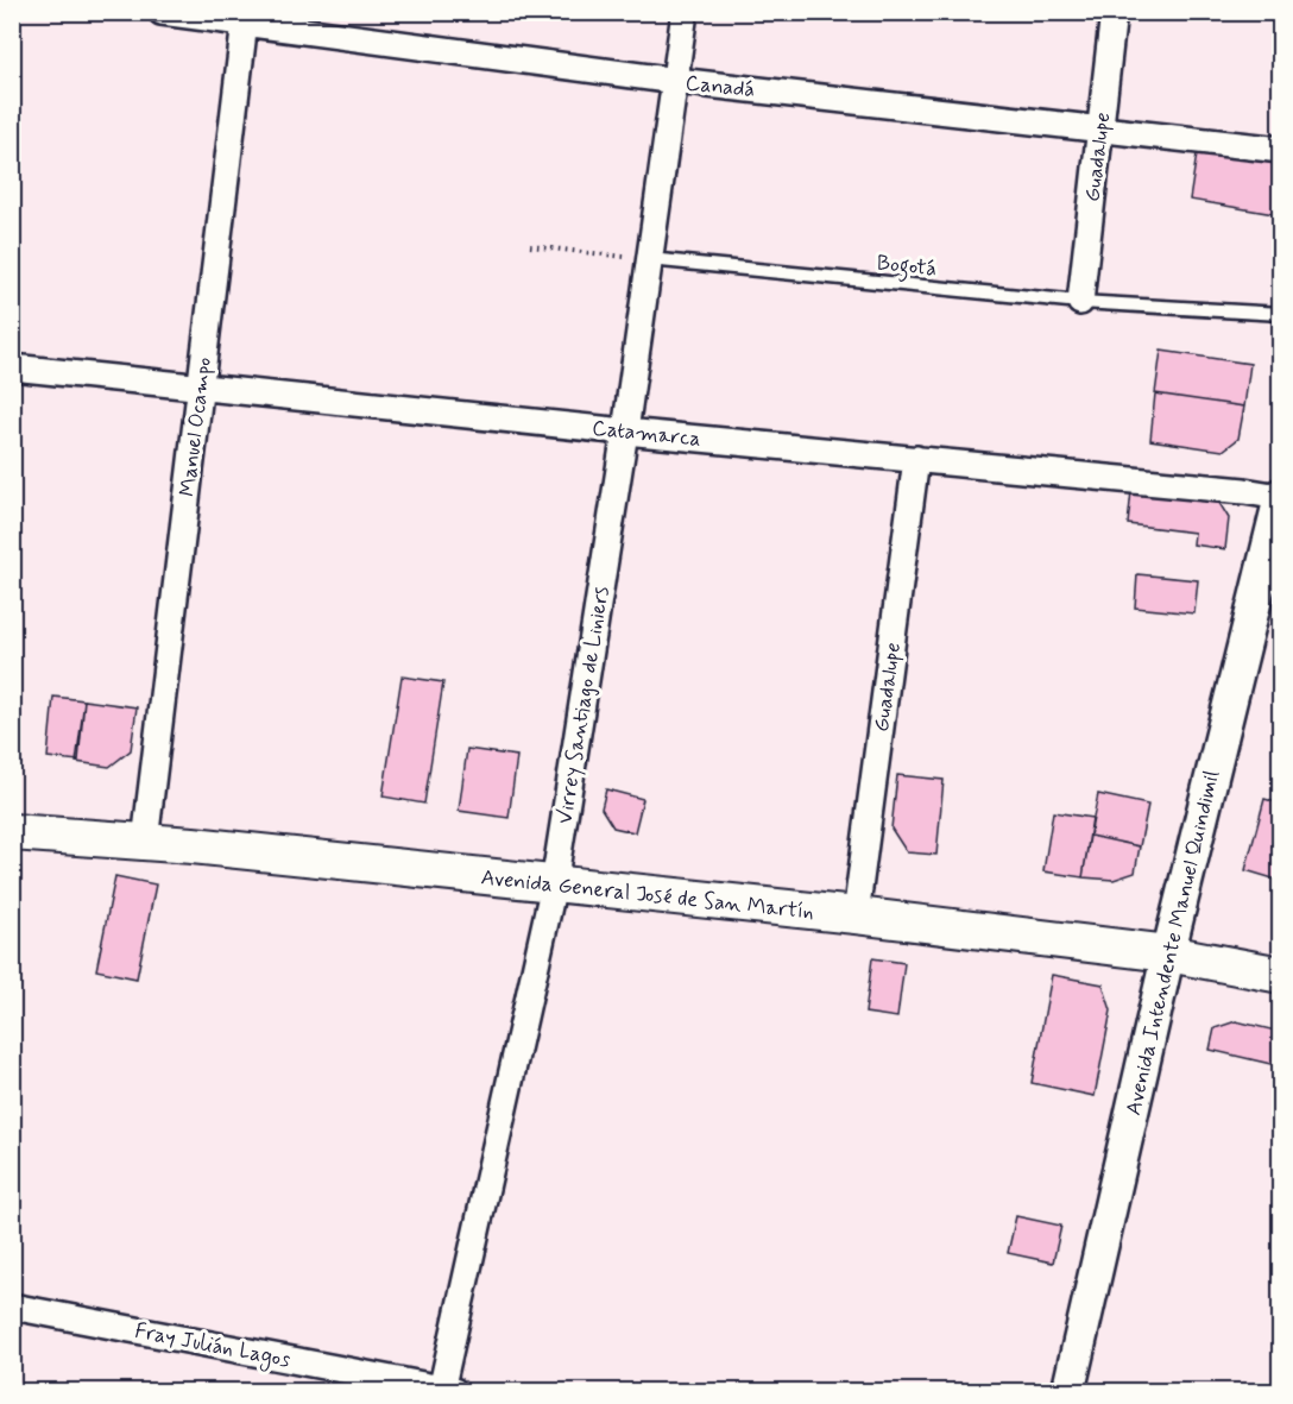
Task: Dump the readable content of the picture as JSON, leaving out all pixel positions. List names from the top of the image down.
{
  "streets": {
    "main road": ["Avenida General José de San Martín"],
    "street": [
      "Canadá",
      "Guadalupe",
      "Manuel Ocampo",
      "Catamarca",
      "Virrey Santiago de Liniers",
      "Avenida Intendente Manuel Quindimil",
      "Fray Julián Lagos"
    ],
    "lane": ["Bogotá"]
  },
  "crossings": [
    ["Canadá", "Guadalupe"],
    ["Canadá", "Manuel Ocampo"],
    ["Canadá", "Virrey Santiago de Liniers"],
    ["Guadalupe", "Bogotá"],
    ["Guadalupe", "Catamarca"],
    ["Guadalupe", "Avenida General José de San Martín"],
    ["Bogotá", "Virrey Santiago de Liniers"],
    ["Manuel Ocampo", "Catamarca"],
    ["Manuel Ocampo", "Avenida General José de San Martín"],
    ["Catamarca", "Virrey Santiago de Liniers"],
    ["Catamarca", "Avenida Intendente Manuel Quindimil"],
    ["Virrey Santiago de Liniers", "Avenida General José de San Martín"],
    ["Virrey Santiago de Liniers", "Fray Julián Lagos"],
    ["Avenida General José de San Martín", "Avenida Intendente Manuel Quindimil"]
  ]
}
